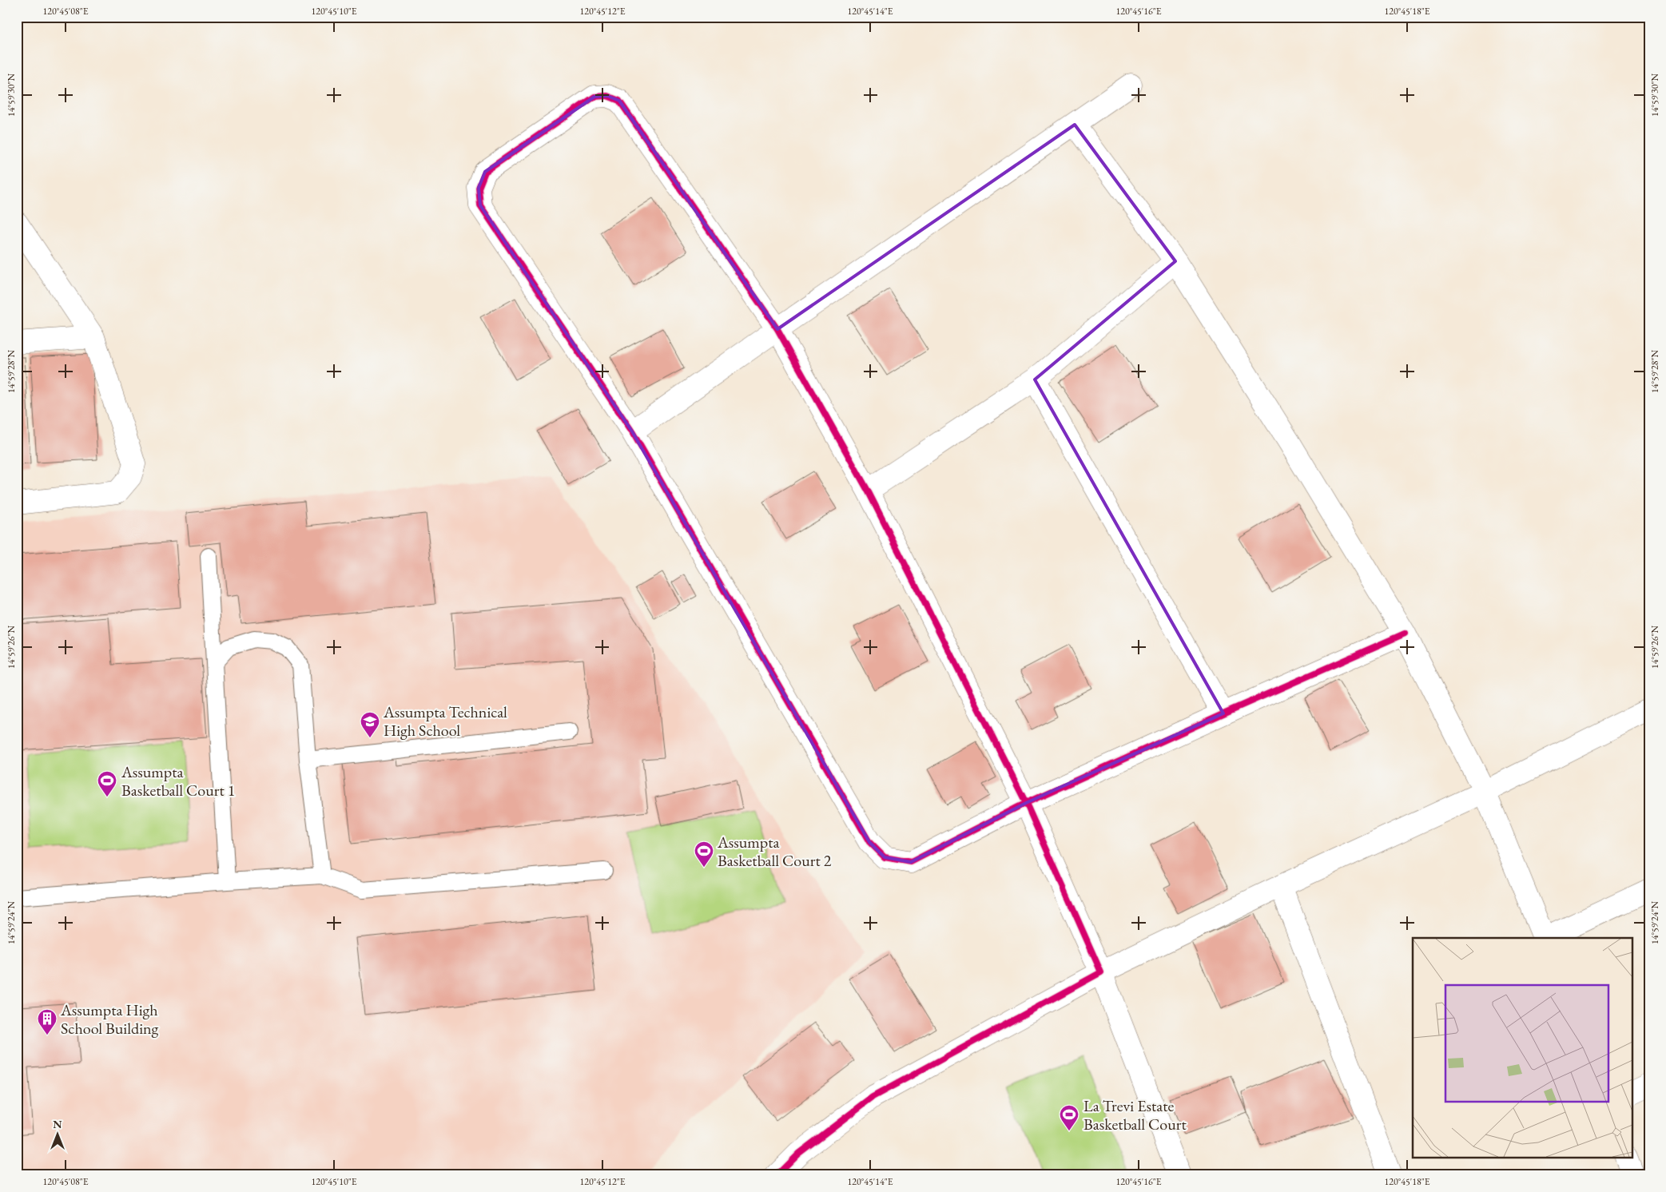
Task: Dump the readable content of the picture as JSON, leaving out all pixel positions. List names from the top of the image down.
{
  "places": {
    "school or university": ["Assumpta Technical High School"],
    "sports": ["Assumpta Basketball Court 1", "Assumpta Basketball Court 2", "La Trevi Estate Basketball Court"],
    "building": ["Assumpta High School Building"]
  },
  "north": "top",
  "coordinates": [
    "120°45'08\"E",
    "120°45'10\"E",
    "120°45'12\"E",
    "120°45'14\"E",
    "120°45'16\"E",
    "120°45'18\"E",
    "14°59'30\"N",
    "14°59'28\"N",
    "14°59'26\"N",
    "14°59'24\"N"
  ]
}
